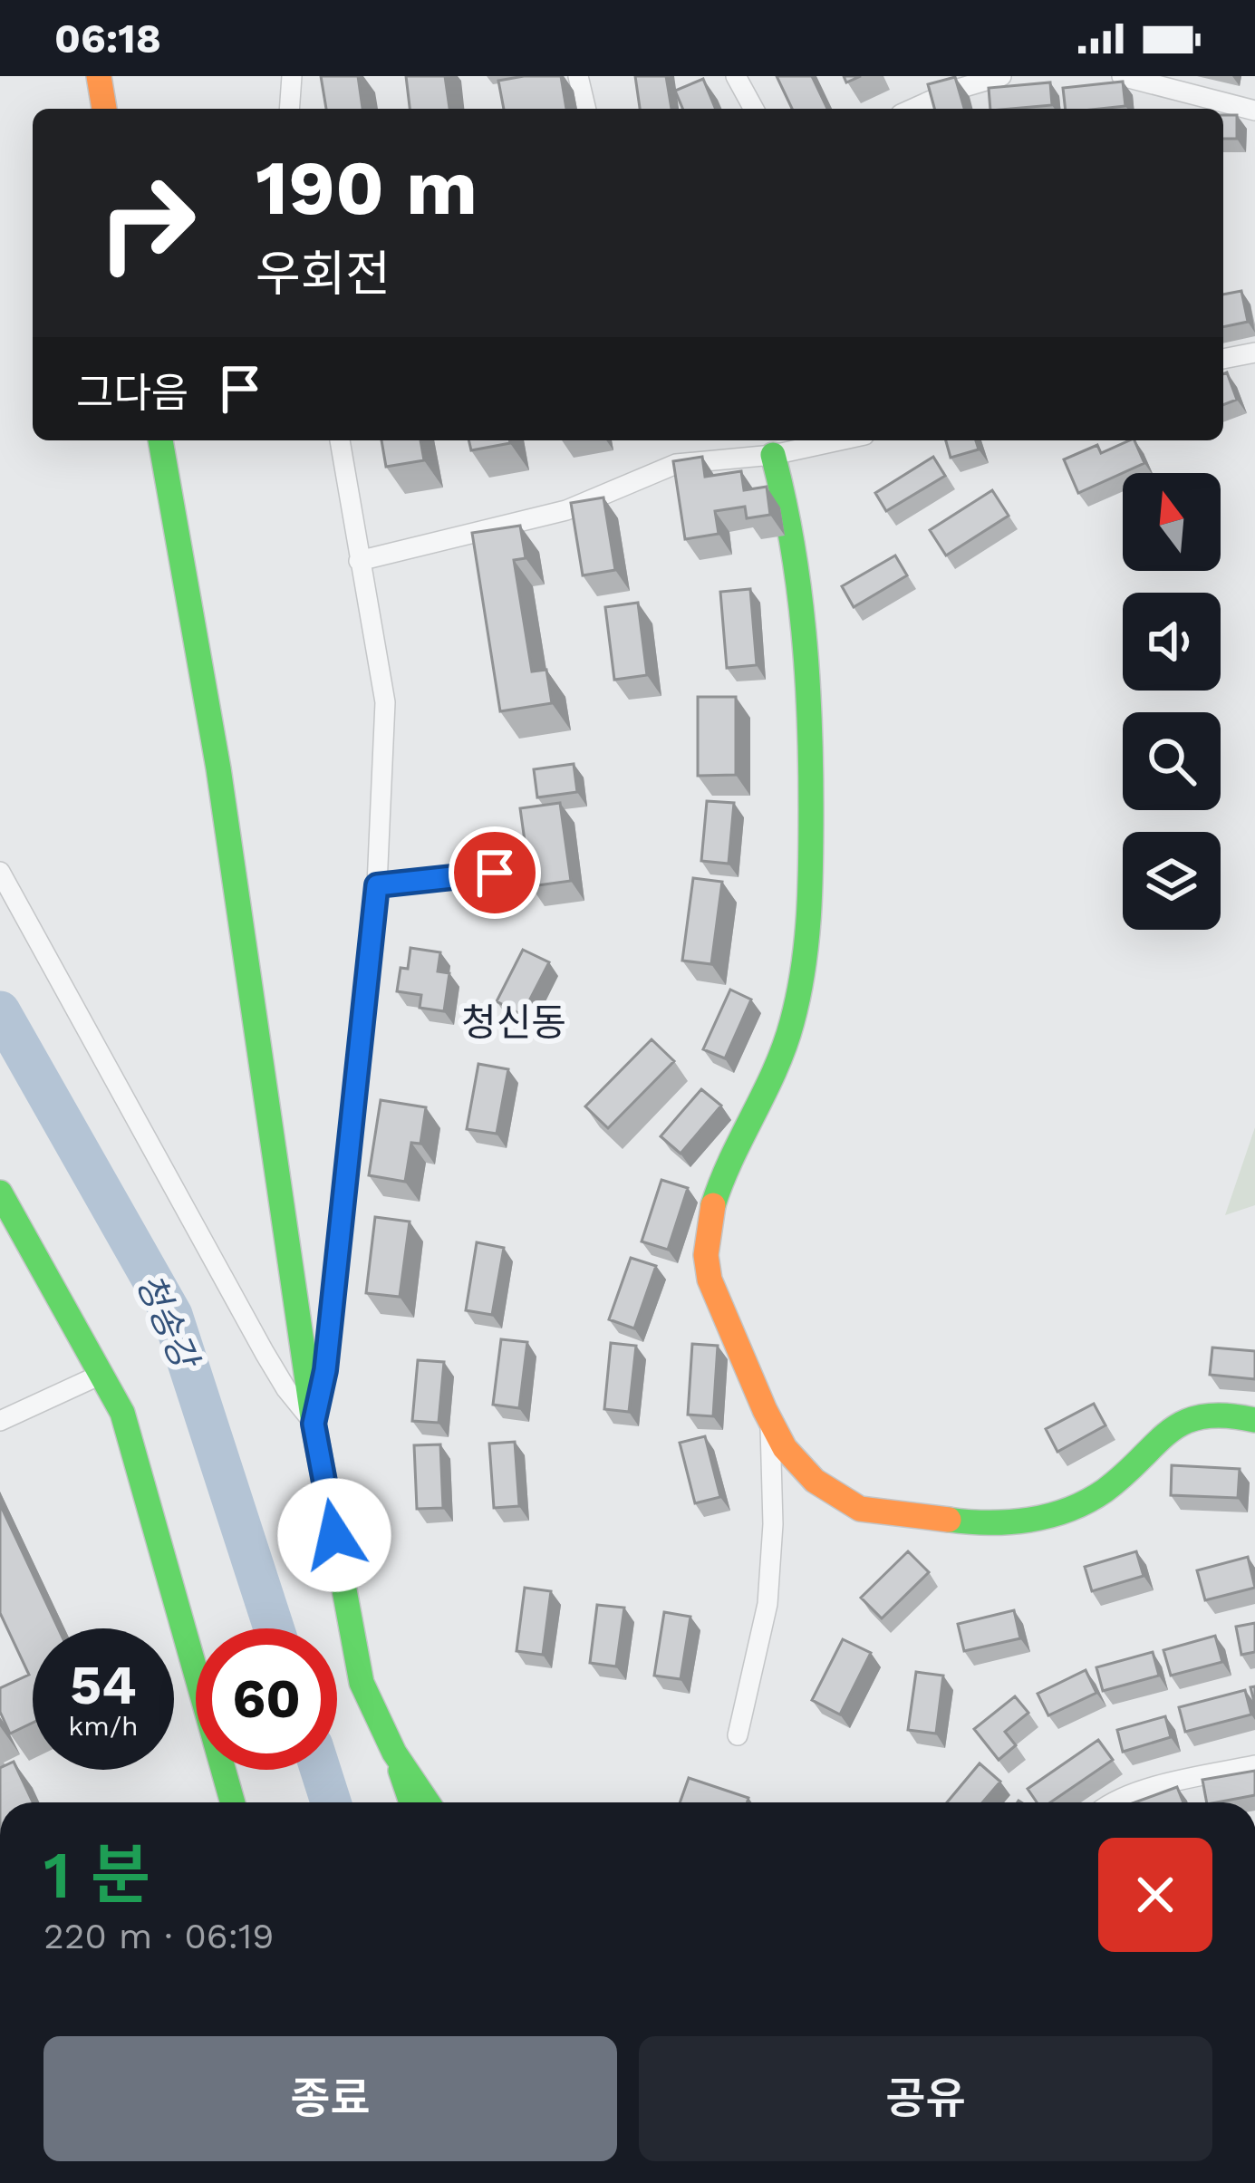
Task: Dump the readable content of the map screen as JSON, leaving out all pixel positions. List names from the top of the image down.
{
  "districts": ["청신동"],
  "water": ["청송강"],
  "north": "top",
  "page": {
    "status": "06:18",
    "turn": ["190 m", "우회전"],
    "then": "그다음",
    "speed": "54 km/h",
    "limit": "60",
    "heading": ["1 분", "220 m · 06:19"],
    "buttons": ["종료", "공유"]
  }
}
